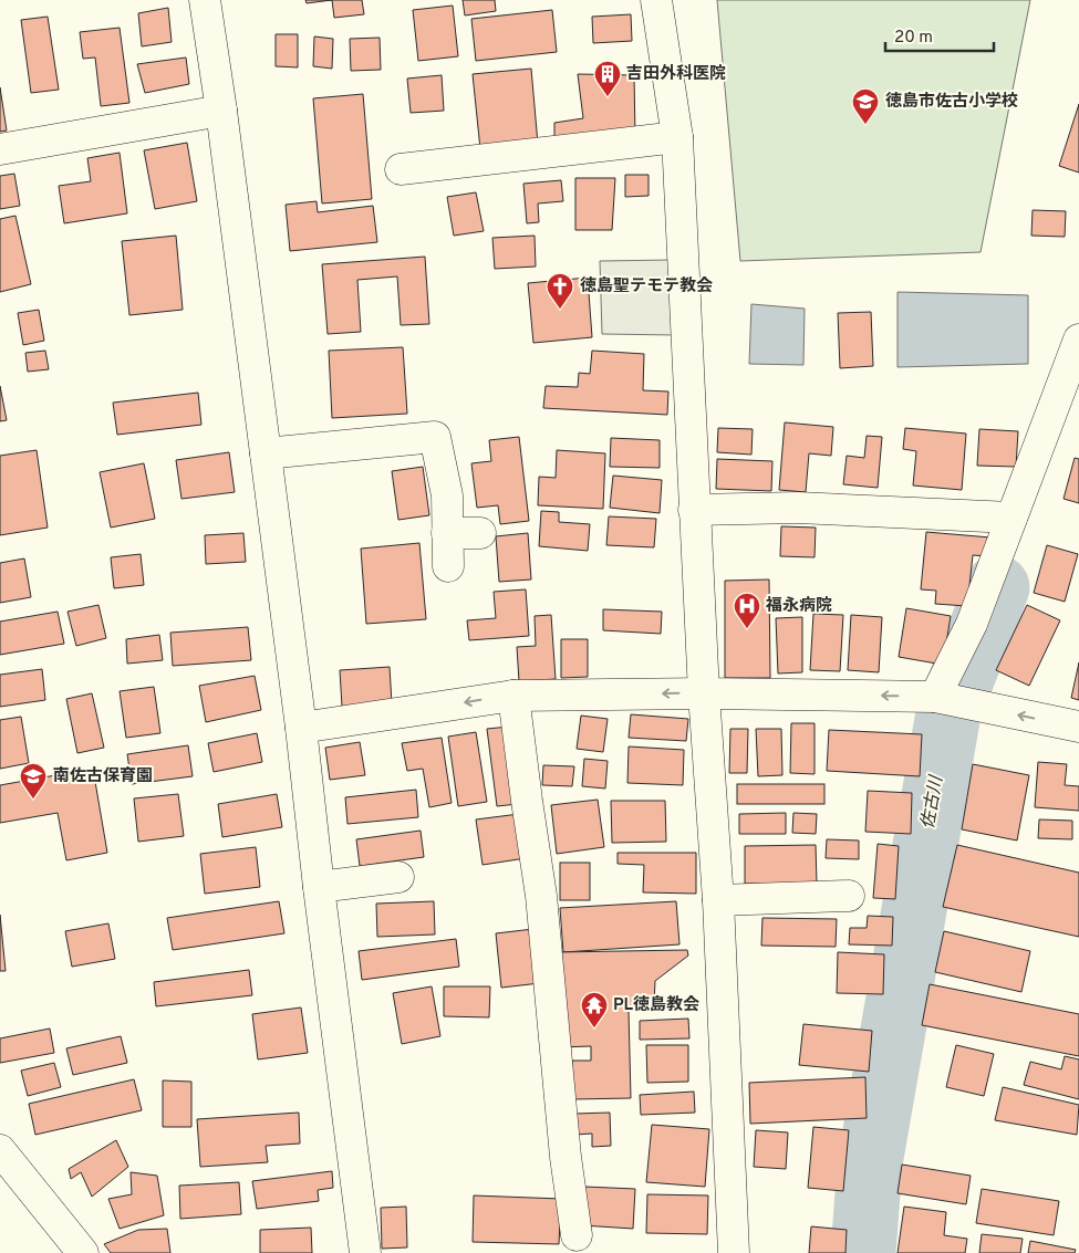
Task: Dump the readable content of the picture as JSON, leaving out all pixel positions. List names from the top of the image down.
{
  "water": ["佐古川"],
  "places": {
    "building": ["吉田外科医院"],
    "school or university": ["徳島市佐古小学校", "南佐古保育園"],
    "church": ["徳島聖テモテ教会"],
    "hospital": ["福永病院"],
    "temple": ["PL徳島教会"]
  },
  "scale_bar": "20 m"
}
